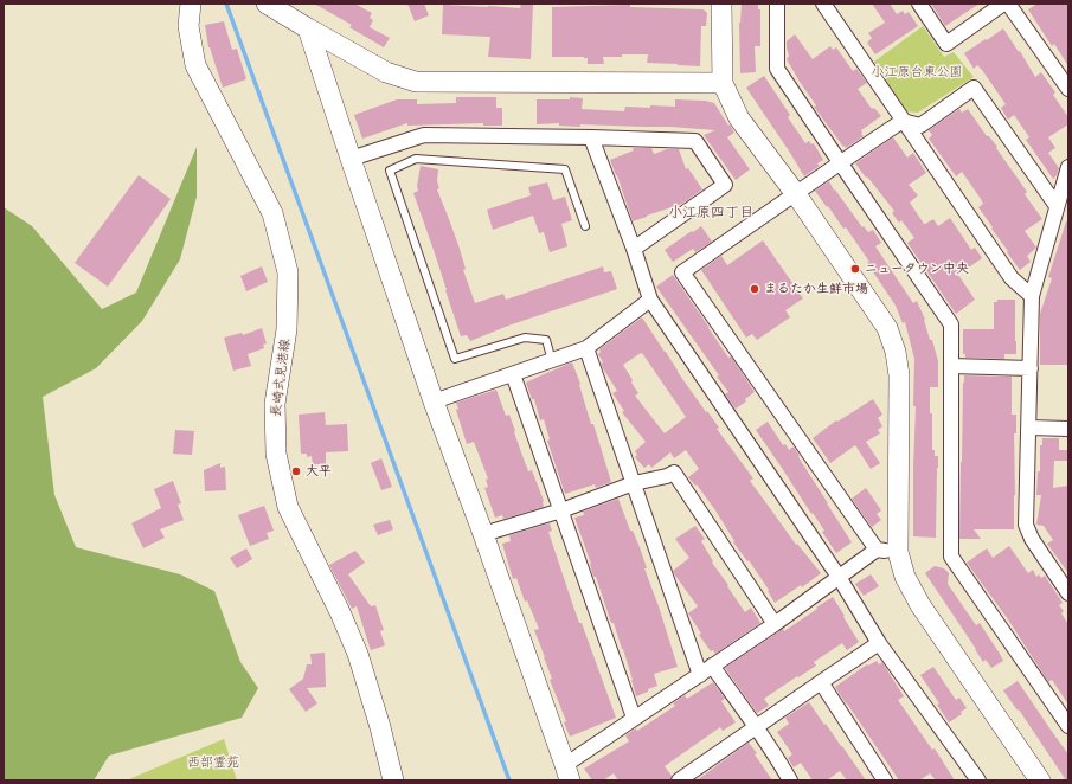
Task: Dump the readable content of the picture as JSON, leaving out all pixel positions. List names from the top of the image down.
{
  "streets": {
    "street": ["長崎式見港線"]
  },
  "districts": ["小江原四丁目"],
  "parks": ["小江原台東公園", "西部霊苑"],
  "places": ["ニュータウン中央", "まるたか生鮮市場", "大平"]
}
